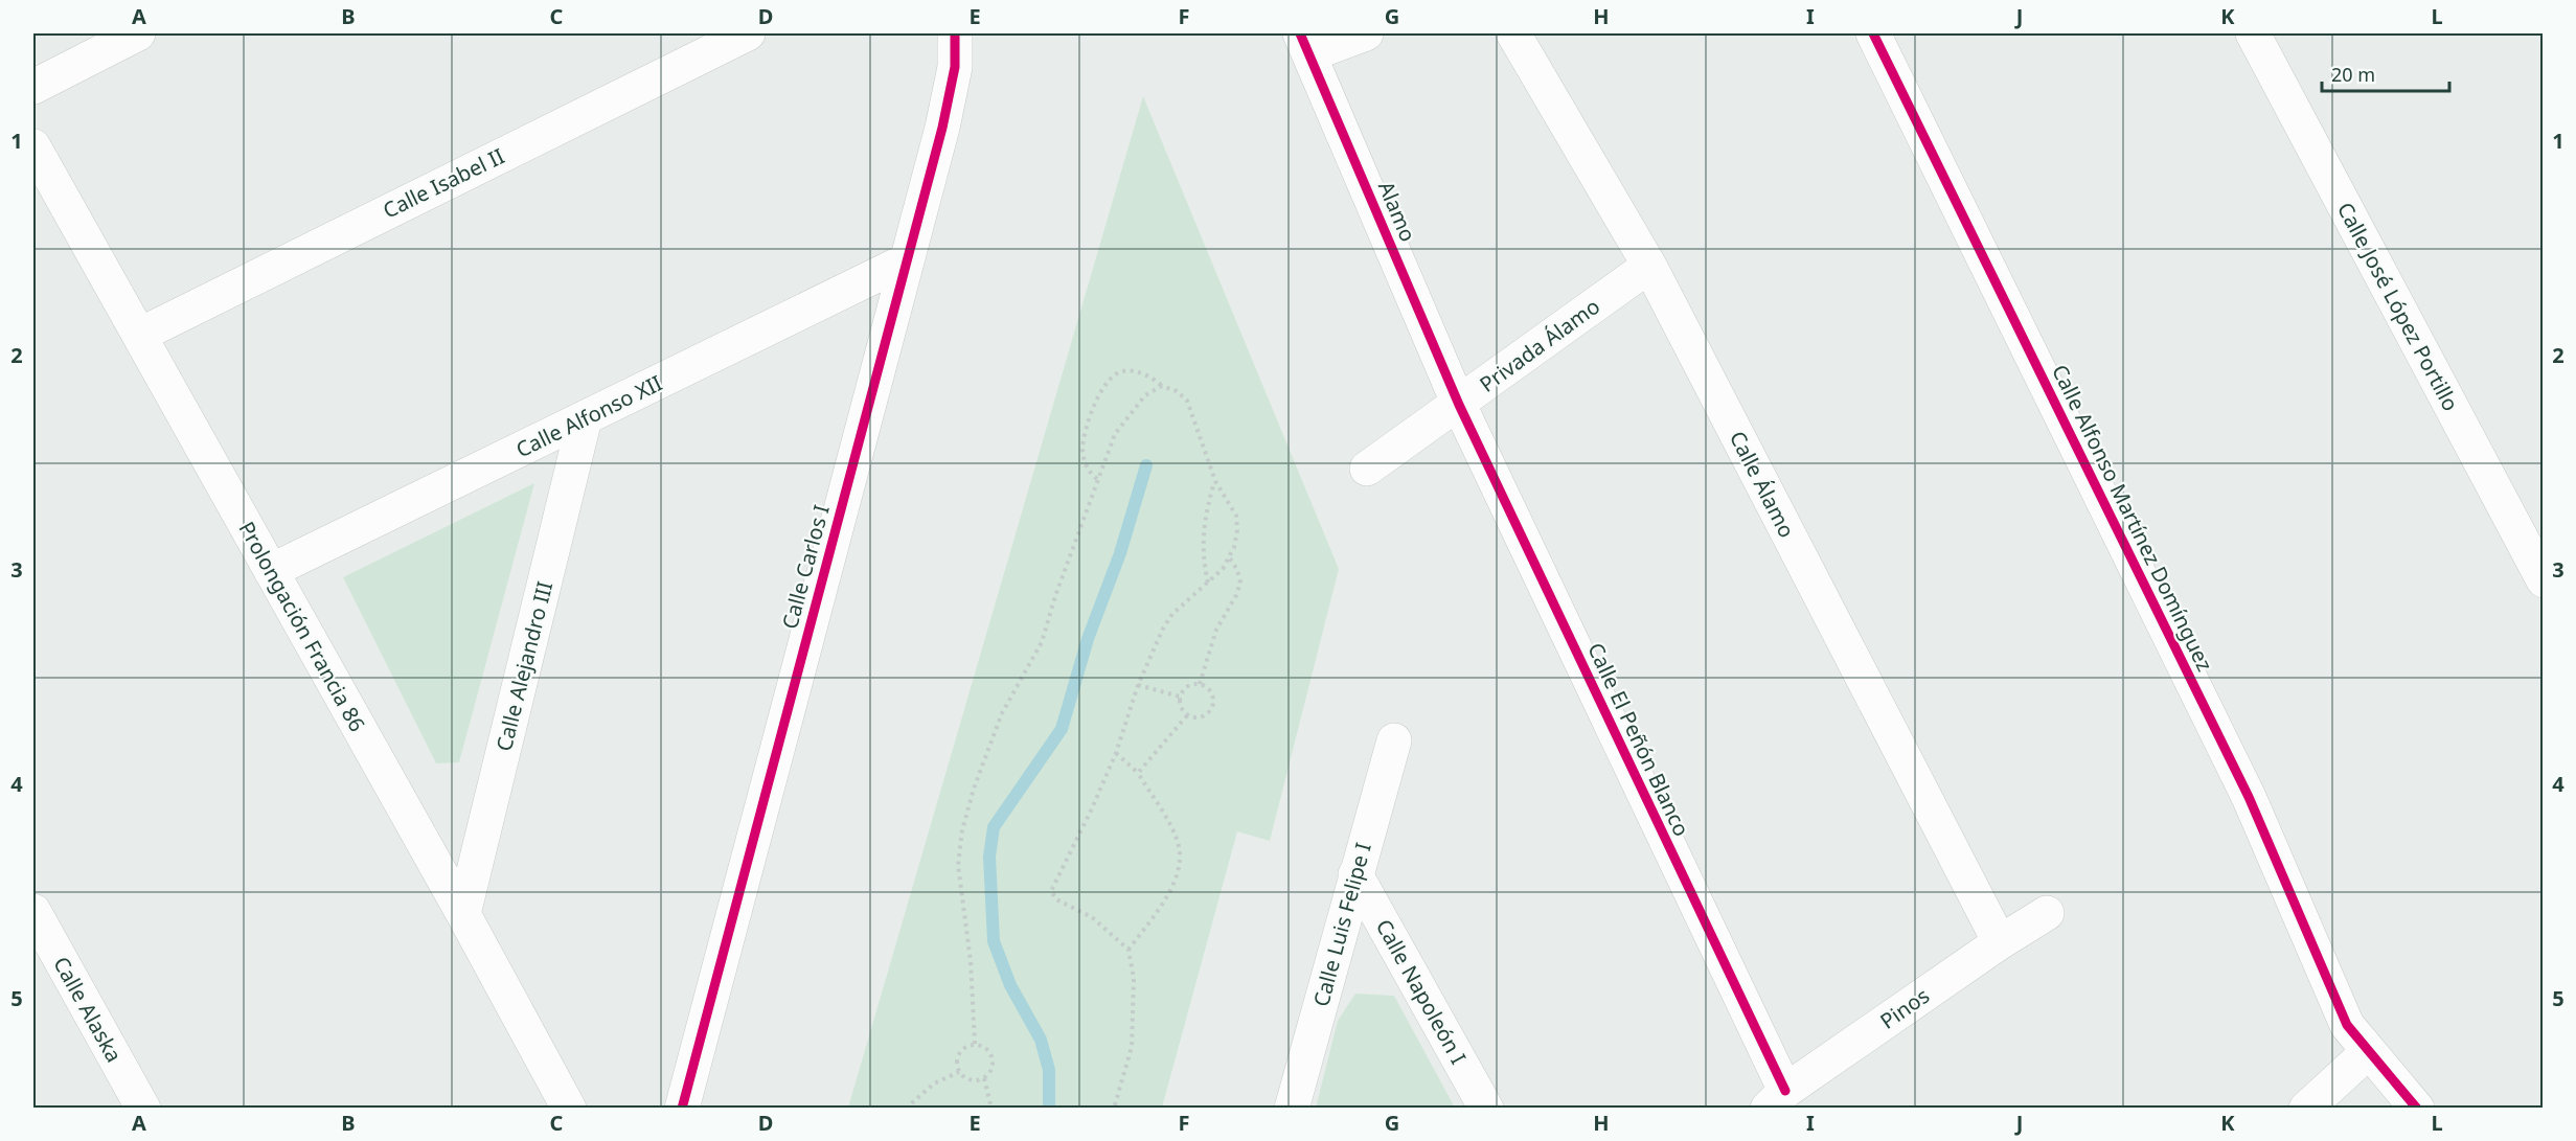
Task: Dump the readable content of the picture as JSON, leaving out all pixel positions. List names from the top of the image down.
{
  "streets": {
    "street": [
      "Calle Isabel II",
      "Alamo",
      "Calle José López Portillo",
      "Privada Álamo",
      "Calle Alfonso XII",
      "Calle Álamo",
      "Calle Alfonso Martínez Domínguez",
      "Calle Carlos I",
      "Prolongación Francia 86",
      "Calle Alejandro III",
      "Calle El Peñón Blanco",
      "Calle Luis Felipe I",
      "Calle Napoleón I",
      "Pinos",
      "Calle Alaska"
    ]
  },
  "crossings": [
    ["Calle Isabel II", "Prolongación Francia 86"],
    ["Alamo", "Privada Álamo"],
    ["Alamo", "Calle El Peñón Blanco"],
    ["Privada Álamo", "Calle Álamo"],
    ["Privada Álamo", "Calle El Peñón Blanco"],
    ["Calle Alfonso XII", "Calle Carlos I"],
    ["Calle Alfonso XII", "Prolongación Francia 86"],
    ["Calle Alfonso XII", "Calle Alejandro III"],
    ["Calle Álamo", "Pinos"],
    ["Prolongación Francia 86", "Calle Alejandro III"],
    ["Calle El Peñón Blanco", "Pinos"],
    ["Calle Luis Felipe I", "Calle Napoleón I"]
  ],
  "scale_bar": "20 m",
  "grid": {
    "columns": [
      "A",
      "B",
      "C",
      "D",
      "E",
      "F",
      "G",
      "H",
      "I",
      "J",
      "K",
      "L"
    ],
    "rows": [
      "1",
      "2",
      "3",
      "4",
      "5"
    ]
  }
}
